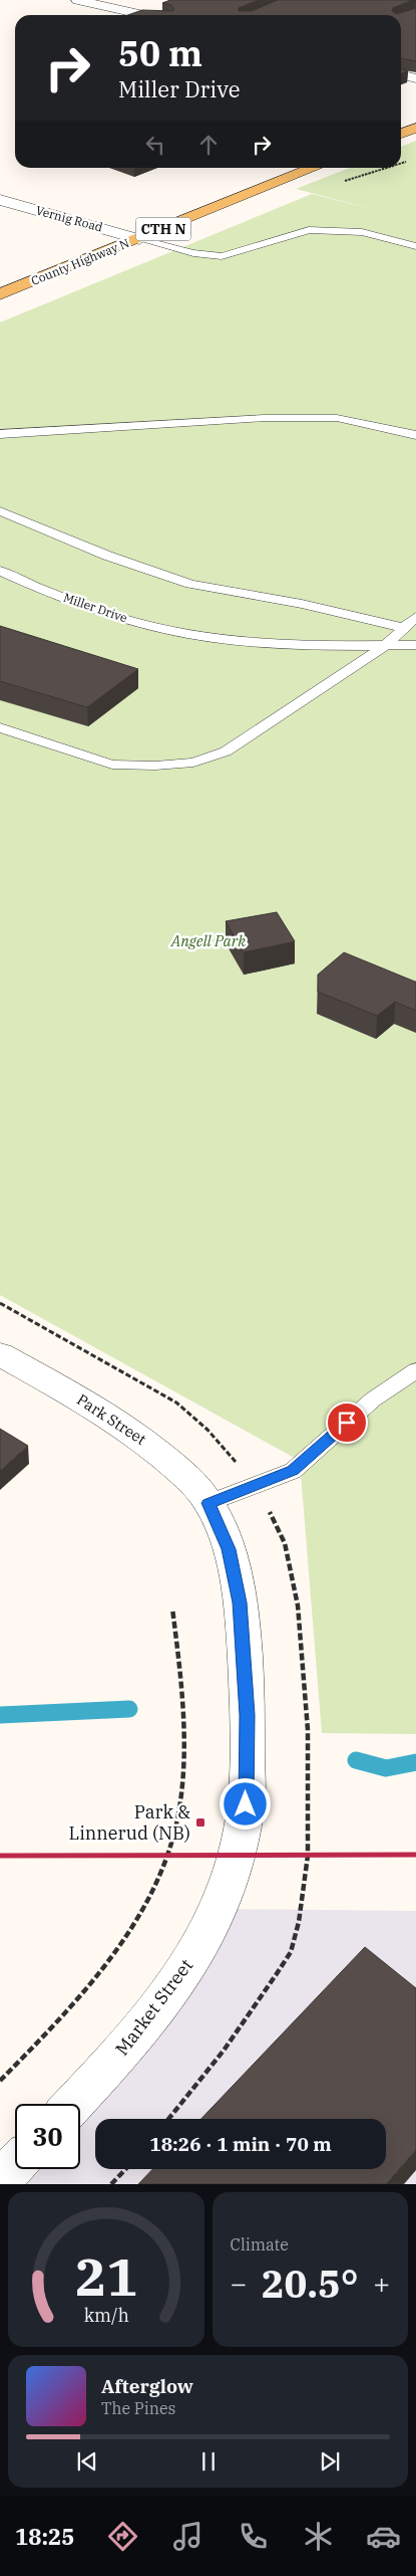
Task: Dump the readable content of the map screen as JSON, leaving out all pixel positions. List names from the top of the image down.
{
  "streets": {
    "main road": ["CTH N", "County Highway N"],
    "street": ["Vernig Road", "Park Street", "Market Street"],
    "lane": ["Miller Drive"]
  },
  "crossings": [
    ["Vernig Road", "County Highway N"],
    ["Park Street", "Market Street"]
  ],
  "parks": ["Angell Park"],
  "places": {
    "transit": ["Park & Linnerud (NB)"]
  },
  "page": {
    "turn": ["50 m", "Miller Drive"],
    "limit": "30",
    "trip": "18:26 · 1 min · 70 m",
    "tile": "Climate",
    "heat": ["−", "20.5°", "+"],
    "song": ["Afterglow", "The Pines"],
    "tabs": "18:25",
    "gauge": ["21", "km/h"]
  }
}
